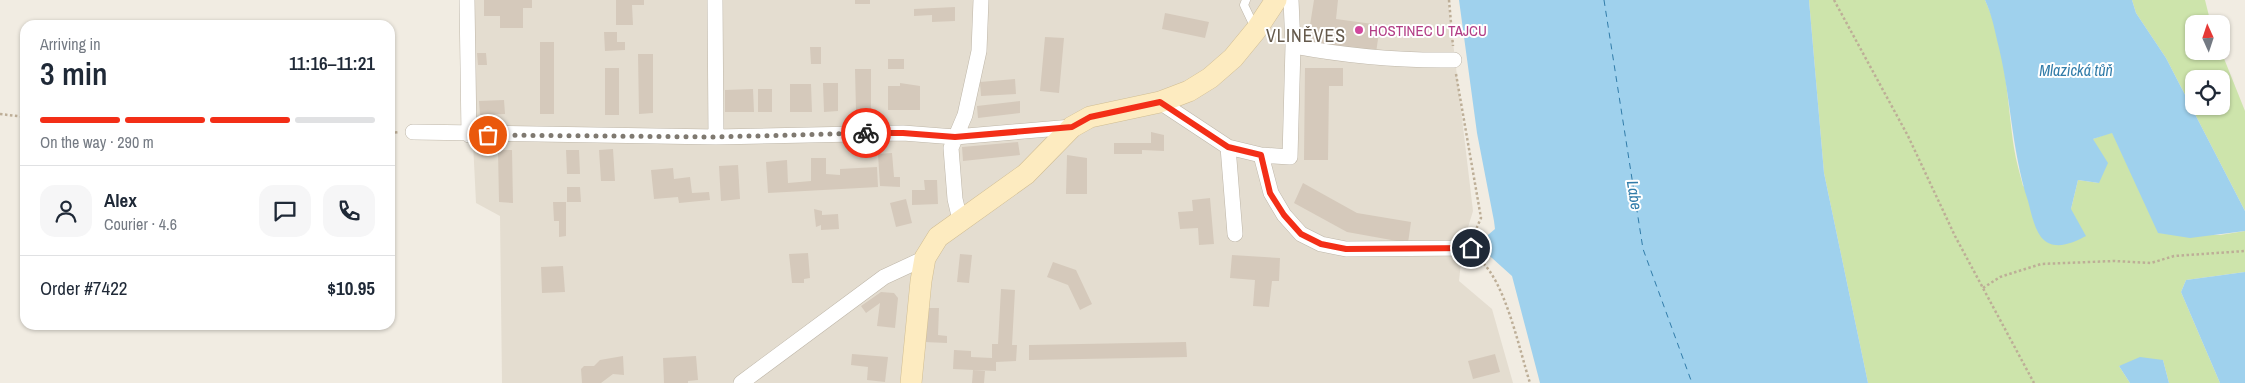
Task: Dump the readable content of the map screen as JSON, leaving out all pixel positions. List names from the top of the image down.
{
  "districts": ["VLINĚVES"],
  "water": ["Mlazická tůň", "Labe"],
  "places": ["HOSTINEC U TAJCU"],
  "north": "top",
  "page": {
    "heading": ["3 min", "Arriving in", "11:16–11:21"],
    "panel": [
      "Alex",
      "Courier · 4.6",
      "Order #7422",
      "$10.95"
    ],
    "bar": "On the way · 290 m"
  }
}
